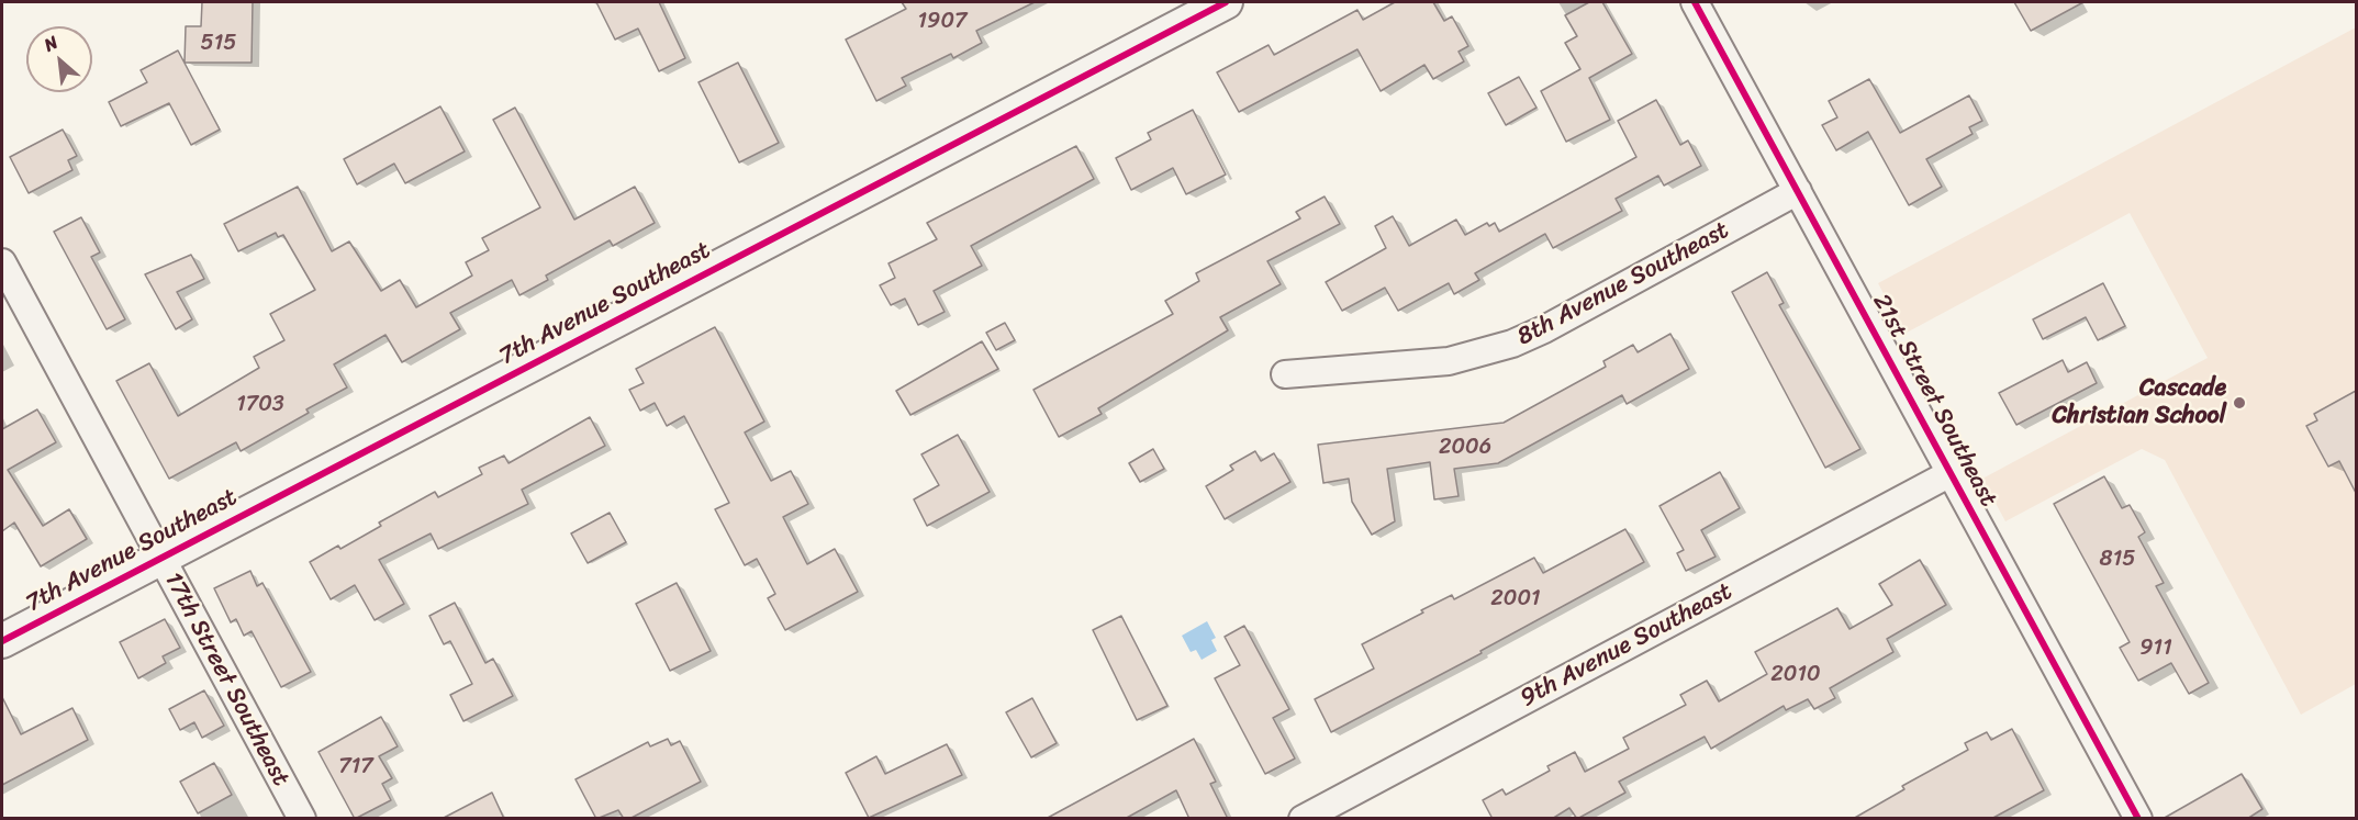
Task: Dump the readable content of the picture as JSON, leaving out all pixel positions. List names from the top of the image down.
{
  "streets": {
    "street": [
      "8th Avenue Southeast",
      "7th Avenue Southeast",
      "21st Street Southeast",
      "9th Avenue Southeast",
      "17th Street Southeast"
    ]
  },
  "crossings": [
    ["8th Avenue Southeast", "21st Street Southeast"],
    ["7th Avenue Southeast", "17th Street Southeast"],
    ["21st Street Southeast", "9th Avenue Southeast"]
  ],
  "places": ["Cascade Christian School"],
  "house_numbers": [
    "1907",
    "515",
    "1703",
    "2006",
    "815",
    "2001",
    "911",
    "2010",
    "717"
  ],
  "north": "top left"
}
